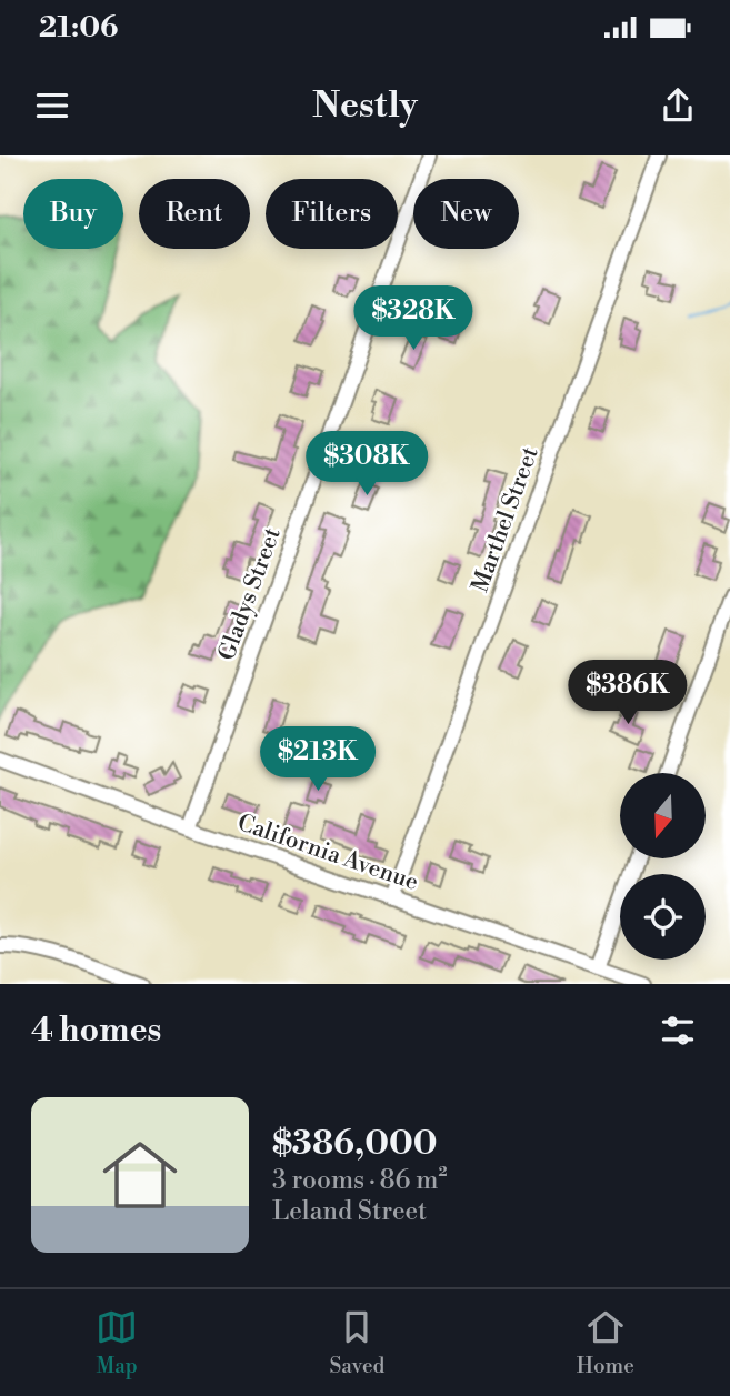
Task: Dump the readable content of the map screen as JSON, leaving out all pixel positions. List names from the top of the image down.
{
  "streets": {
    "street": ["Marthel Street", "Gladys Street", "California Avenue"]
  },
  "crossings": [
    ["Marthel Street", "California Avenue"],
    ["Gladys Street", "California Avenue"]
  ],
  "north": "bottom",
  "page": {
    "status": "21:06",
    "header": "Nestly",
    "chip": [
      "Buy",
      "Rent",
      "Filters",
      "New"
    ],
    "price": [
      "$328K",
      "$308K",
      "$386K",
      "$213K"
    ],
    "heading": "4 homes",
    "list": [
      {
        "name": "$386,000",
        "note": "3 rooms · 86 m² · Leland Street"
      }
    ],
    "tabs": ["Map", "Saved", "Home"]
  }
}
